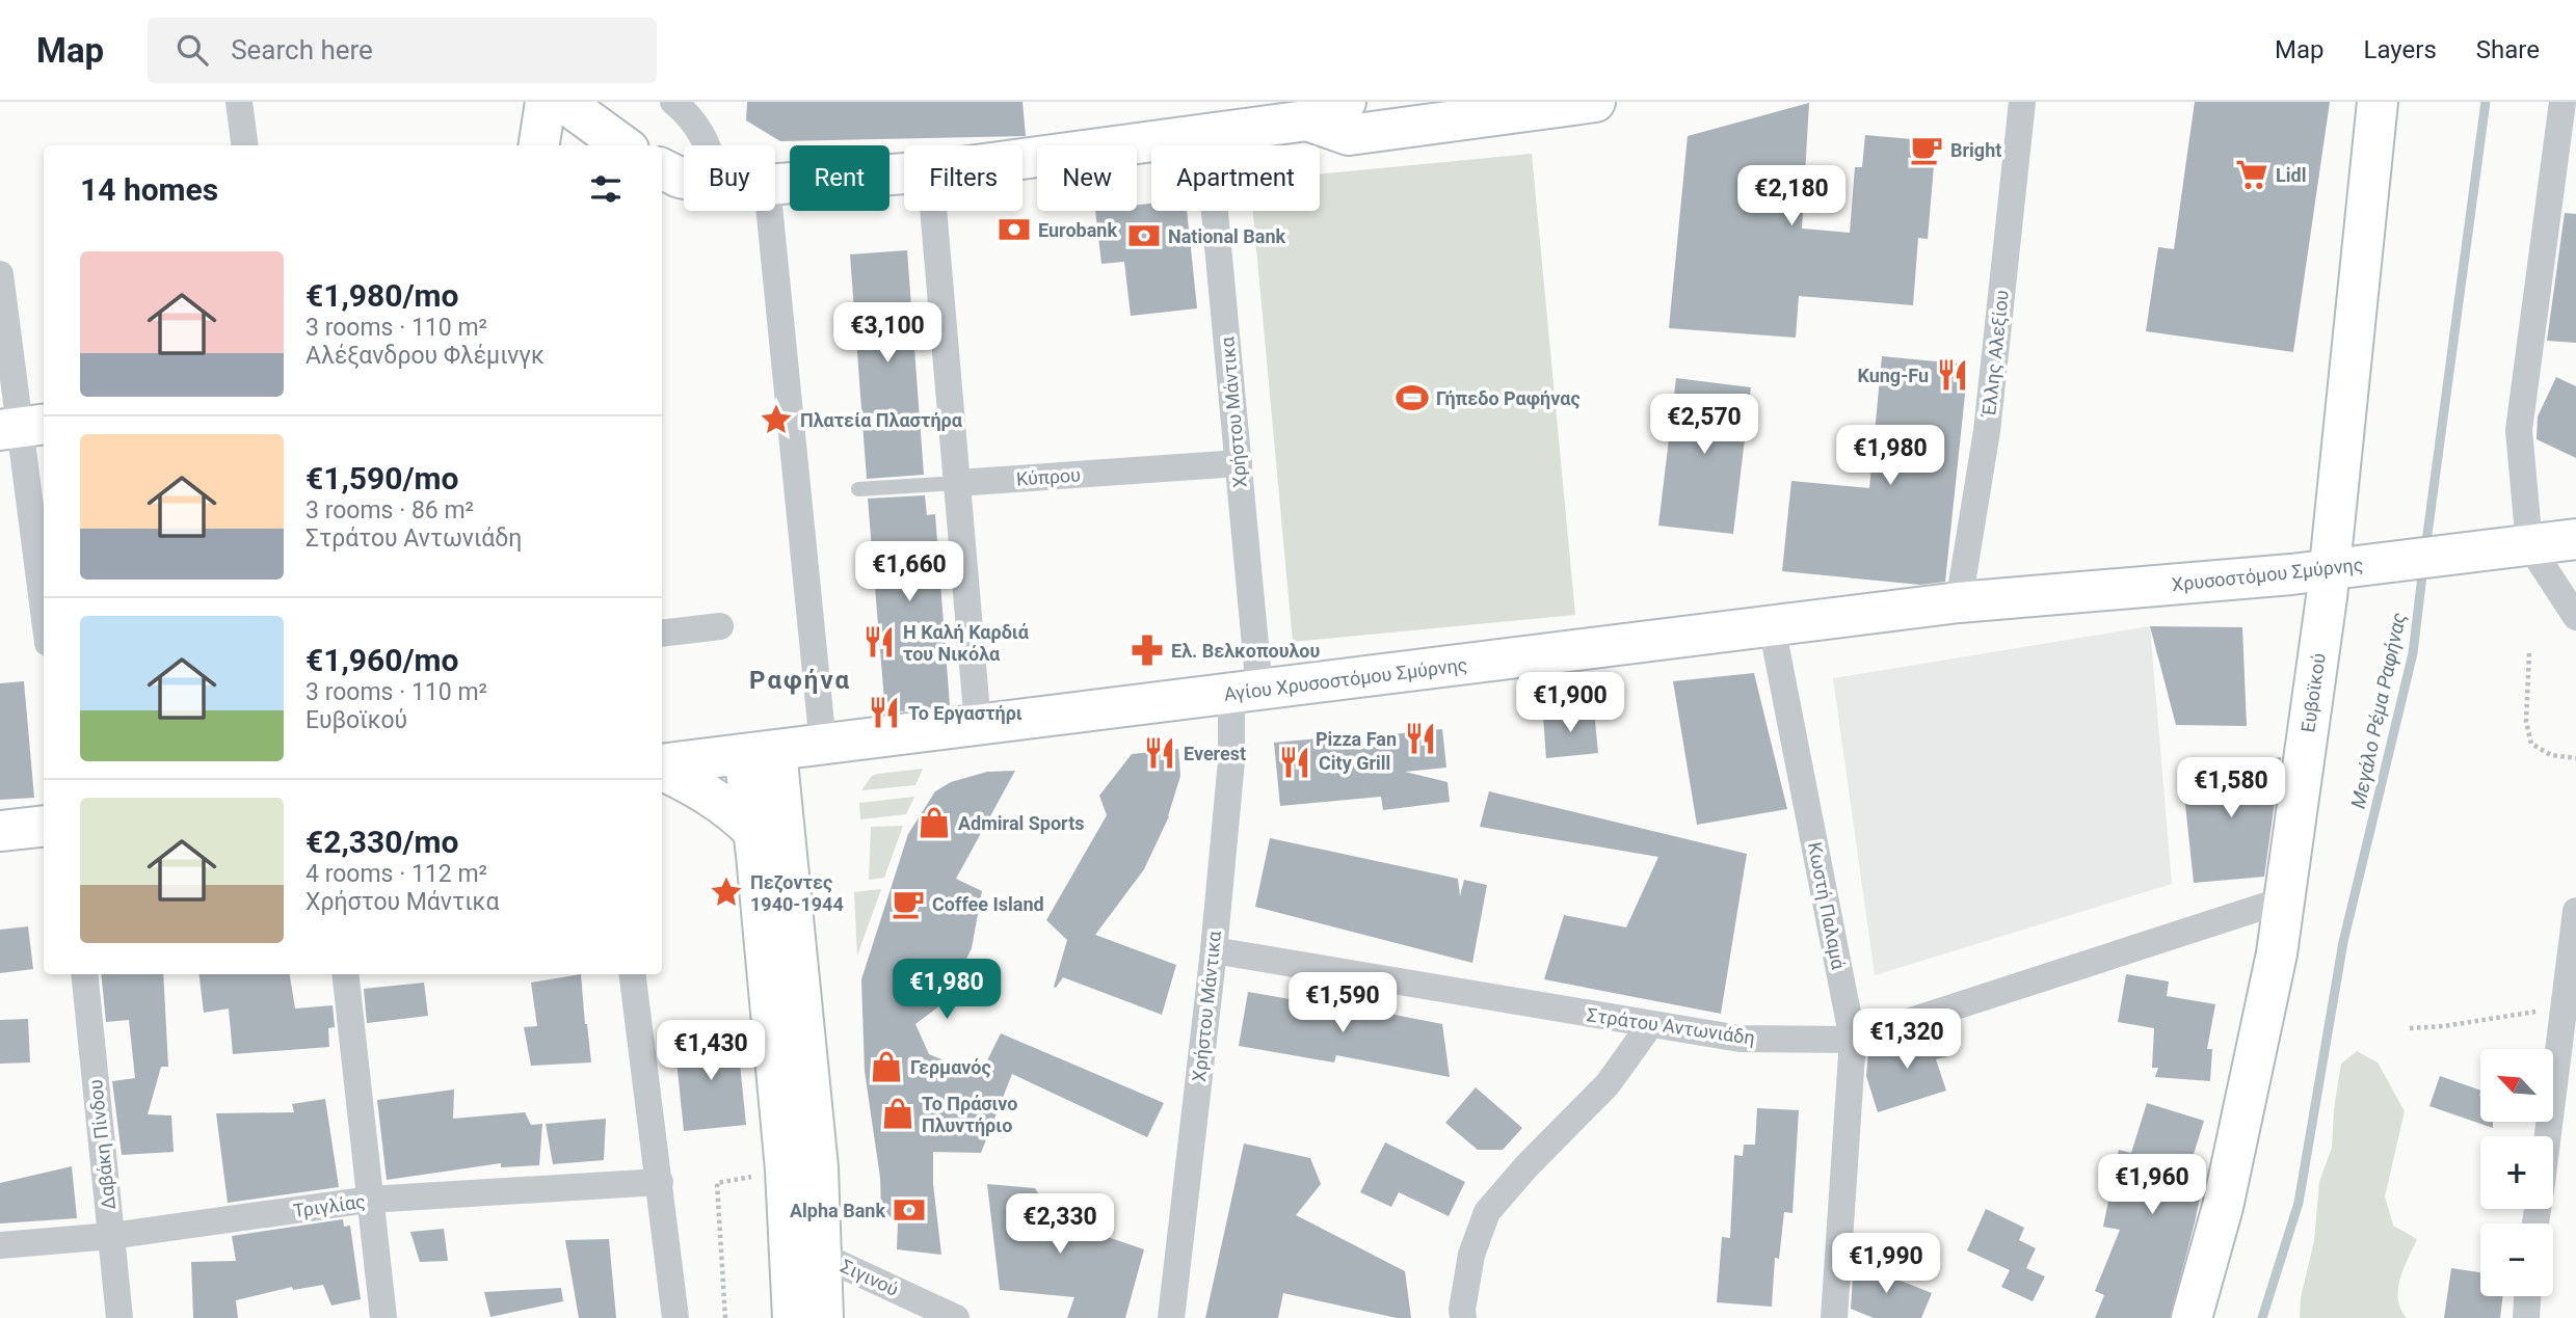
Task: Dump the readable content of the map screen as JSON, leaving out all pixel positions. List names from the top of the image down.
{
  "streets": {
    "main road": ["Χρυσοστόμου Σμύρνης", "Αγίου Χρυσοστόμου Σμύρνης", "Ευβοϊκού"],
    "street": [
      "Έλλης Αλεξίου",
      "Χρήστου Μάντικα",
      "Κύπρου",
      "Κωστή Παλαμά",
      "Στράτου Αντωνιάδη",
      "Δαβάκη Πίνδου",
      "Τριγλίας",
      "Σιγινού"
    ]
  },
  "crossings": [
    ["Έλλης Αλεξίου", "Χρυσοστόμου Σμύρνης"],
    ["Έλλης Αλεξίου", "Αγίου Χρυσοστόμου Σμύρνης"],
    ["Χρήστου Μάντικα", "Κύπρου"],
    ["Χρήστου Μάντικα", "Αγίου Χρυσοστόμου Σμύρνης"],
    ["Χρήστου Μάντικα", "Στράτου Αντωνιάδη"],
    ["Χρυσοστόμου Σμύρνης", "Αγίου Χρυσοστόμου Σμύρνης"],
    ["Χρυσοστόμου Σμύρνης", "Ευβοϊκού"],
    ["Αγίου Χρυσοστόμου Σμύρνης", "Κωστή Παλαμά"],
    ["Ευβοϊκού", "Στράτου Αντωνιάδη"],
    ["Κωστή Παλαμά", "Στράτου Αντωνιάδη"],
    ["Δαβάκη Πίνδου", "Τριγλίας"]
  ],
  "districts": ["Ραφήνα"],
  "water": ["Μεγάλο Ρέμα Ραφήνας"],
  "places": {
    "cafe": ["Bright", "Coffee Island"],
    "supermarket": ["Lidl"],
    "bank": ["Eurobank", "National Bank", "Alpha Bank"],
    "restaurant": [
      "Kung-Fu",
      "Η Καλή Καρδιά του Νικόλα",
      "Το Εργαστήρι",
      "Pizza Fan",
      "Everest",
      "City Grill"
    ],
    "sports": ["Γήπεδο Ραφήνας"],
    "place": ["Πλατεία Πλαστήρα", "Πεζοντες 1940-1944"],
    "pharmacy": ["Ελ. Βελκοπουλου"],
    "shop": ["Admiral Sports", "Γερμανός", "Το Πράσινο Πλυντήριο"]
  },
  "north": "top left",
  "page": {
    "header": "Map",
    "search": "Search here",
    "nav": ["Map", "Layers", "Share"],
    "chip": [
      "Buy",
      "Rent",
      "Filters",
      "New",
      "Apartment"
    ],
    "heading": "14 homes",
    "price": [
      "€2,180",
      "€3,100",
      "€2,570",
      "€1,980",
      "€1,660",
      "€1,900",
      "€1,580",
      "€1,980",
      "€1,590",
      "€1,320",
      "€1,430",
      "€1,960",
      "€2,330",
      "€1,990"
    ],
    "list": [
      {
        "name": "€1,980/mo",
        "note": "3 rooms · 110 m² · Αλέξανδρου Φλέμινγκ"
      },
      {
        "name": "€1,590/mo",
        "note": "3 rooms · 86 m² · Στράτου Αντωνιάδη"
      },
      {
        "name": "€1,960/mo",
        "note": "3 rooms · 110 m² · Ευβοϊκού"
      },
      {
        "name": "€2,330/mo",
        "note": "4 rooms · 112 m² · Χρήστου Μάντικα"
      }
    ],
    "map_buttons": ["+", "−"]
  }
}
